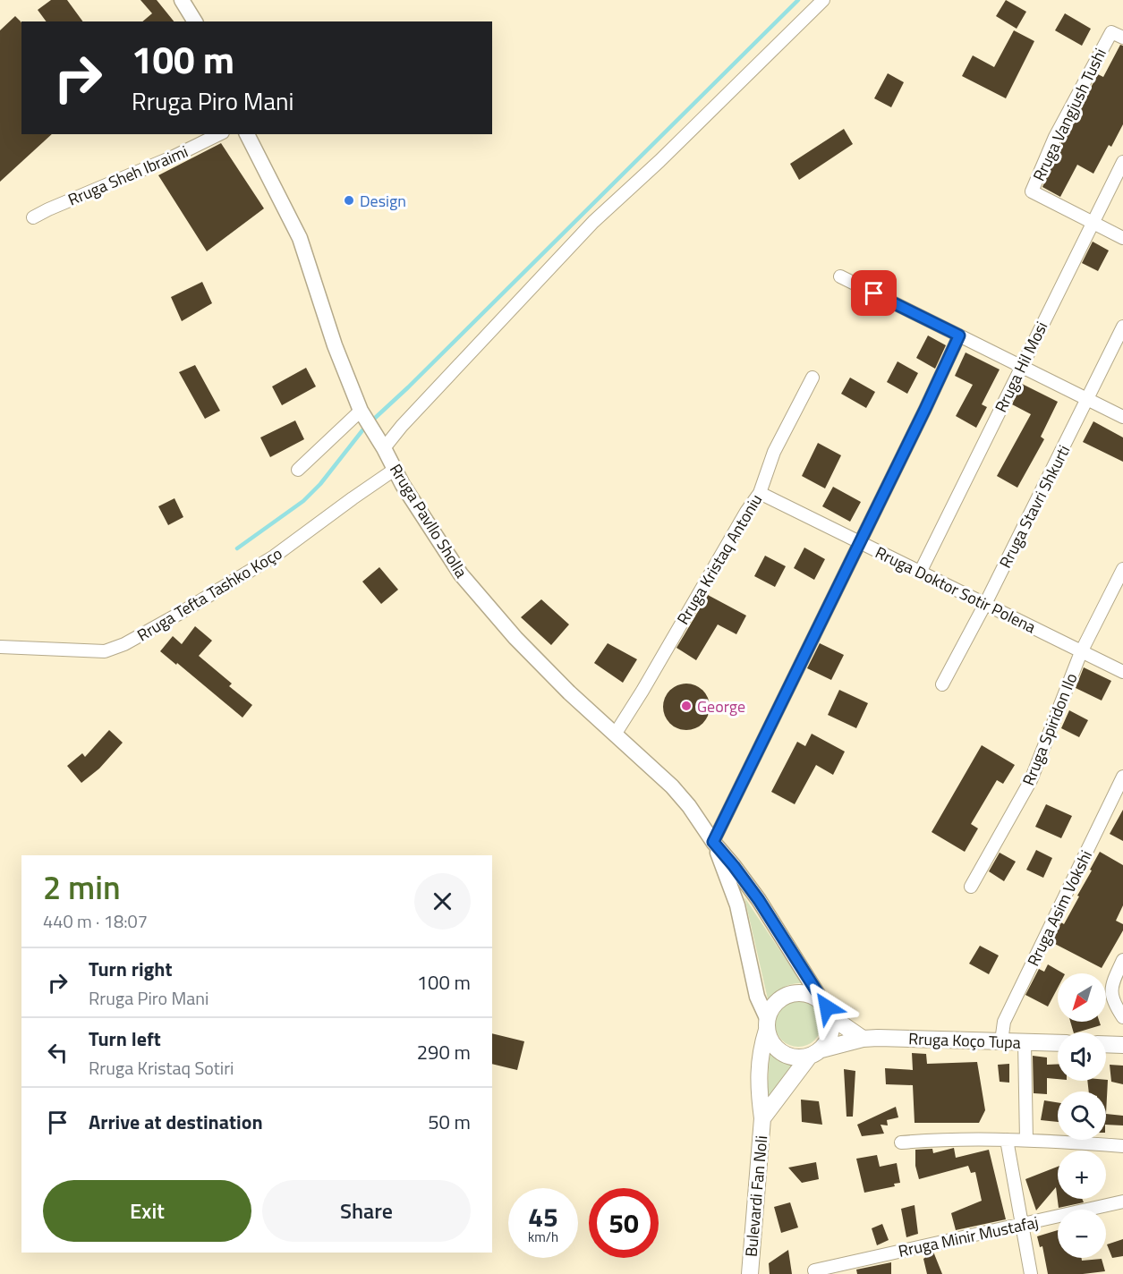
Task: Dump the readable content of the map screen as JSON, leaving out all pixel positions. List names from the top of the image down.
{
  "streets": {
    "main road": ["Rruga Koço Tupa", "Bulevardi Fan Noli"],
    "street": [
      "Rruga Vangjush Tushi",
      "Rruga Sheh Ibraimi",
      "Rruga Hil Mosi",
      "Rruga Stavri Shkurti",
      "Rruga Pavllo Sholla",
      "Rruga Kristaq Antoniu",
      "Rruga Doktor Sotir Polena",
      "Rruga Tefta Tashko Koço",
      "Rruga Spiridon Ilo",
      "Rruga Asim Vokshi",
      "Rruga Minir Mustafaj"
    ]
  },
  "crossings": [
    ["Rruga Vangjush Tushi", "Rruga Hil Mosi"],
    ["Rruga Hil Mosi", "Rruga Doktor Sotir Polena"],
    ["Rruga Stavri Shkurti", "Rruga Doktor Sotir Polena"],
    ["Rruga Pavllo Sholla", "Rruga Kristaq Antoniu"],
    ["Rruga Pavllo Sholla", "Rruga Tefta Tashko Koço"],
    ["Rruga Pavllo Sholla", "Rruga Koço Tupa"],
    ["Rruga Pavllo Sholla", "Bulevardi Fan Noli"],
    ["Rruga Kristaq Antoniu", "Rruga Doktor Sotir Polena"],
    ["Rruga Doktor Sotir Polena", "Rruga Spiridon Ilo"],
    ["Rruga Asim Vokshi", "Rruga Koço Tupa"],
    ["Rruga Koço Tupa", "Bulevardi Fan Noli"]
  ],
  "places": ["Design", "George"],
  "north": "bottom left",
  "page": {
    "turn": ["100 m", "Rruga Piro Mani"],
    "heading": ["2 min", "440 m · 18:07"],
    "list": [
      {
        "name": "Turn right",
        "note": "Rruga Piro Mani",
        "value": "100 m"
      },
      {
        "name": "Turn left",
        "note": "Rruga Kristaq Sotiri",
        "value": "290 m"
      },
      {
        "name": "Arrive at destination",
        "value": "50 m"
      }
    ],
    "map_buttons": ["+", "−"],
    "buttons": ["Exit", "Share"],
    "speed": "45 km/h",
    "limit": "50"
  }
}
